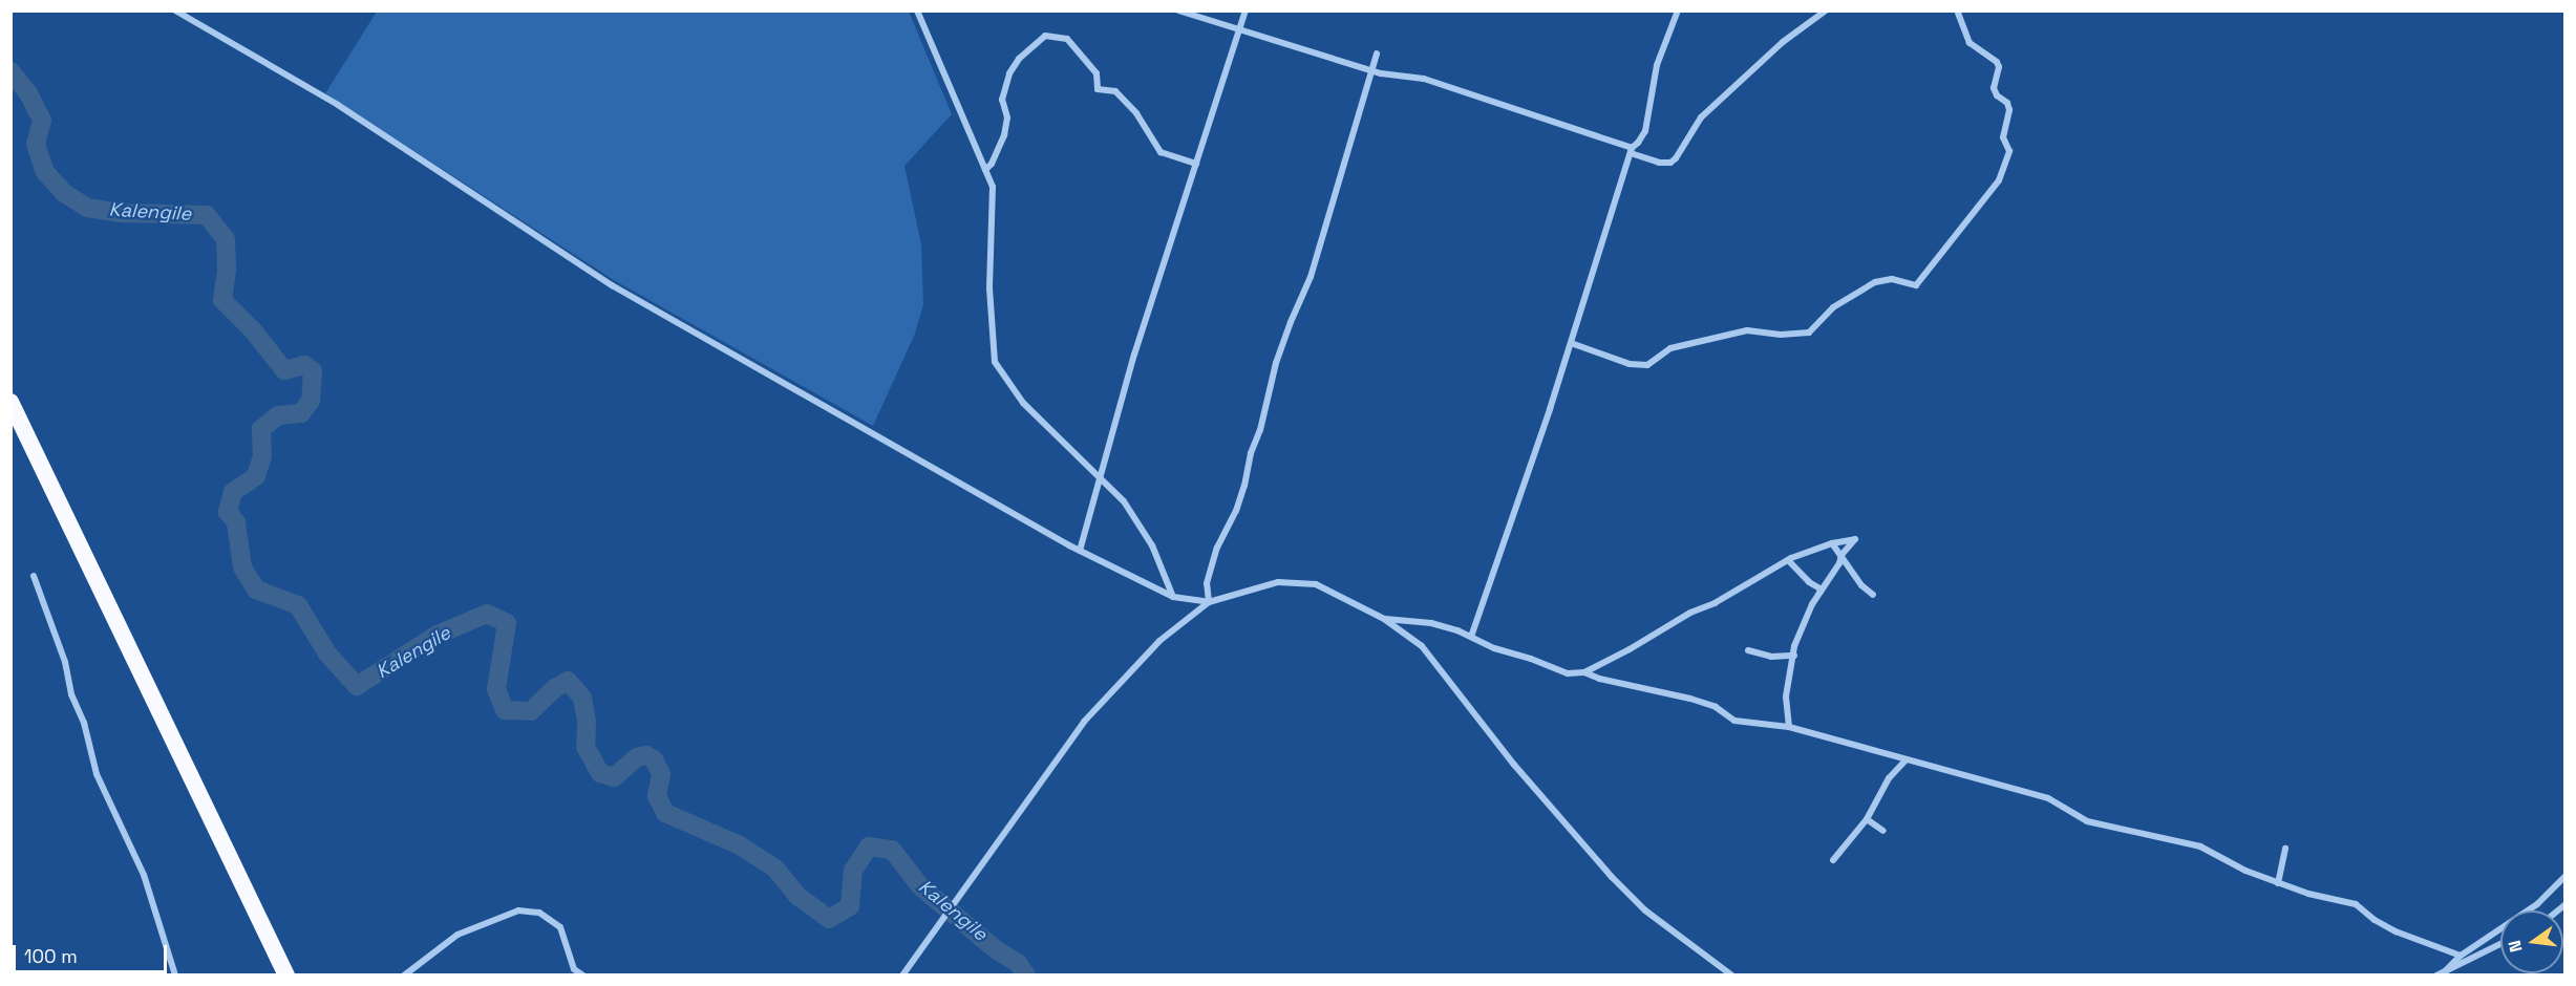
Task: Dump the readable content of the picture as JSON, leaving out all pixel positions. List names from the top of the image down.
{
  "water": ["Kalengile"],
  "scale_bar": "100 m",
  "north": "left"
}
